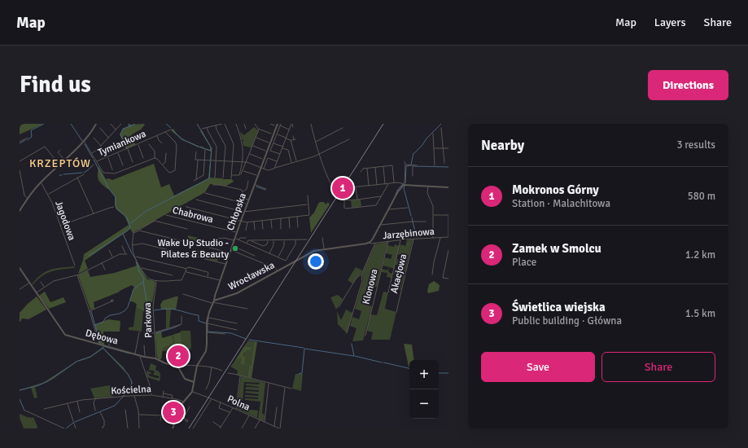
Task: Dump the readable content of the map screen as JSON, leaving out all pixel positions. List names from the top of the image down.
{
  "streets": {
    "street": [
      "Tymiankowa",
      "Chłopska",
      "Chabrowa",
      "Jagodowa",
      "Jarzębinowa",
      "Akacjowa",
      "Wrocławska",
      "Klonowa",
      "Parkowa",
      "Dębowa",
      "Kościelna",
      "Polna"
    ]
  },
  "crossings": [
    ["Chłopska", "Chabrowa"],
    ["Chłopska", "Wrocławska"],
    ["Chłopska", "Polna"],
    ["Jarzębinowa", "Akacjowa"],
    ["Jarzębinowa", "Wrocławska"],
    ["Jarzębinowa", "Klonowa"],
    ["Parkowa", "Dębowa"]
  ],
  "districts": ["KRZEPTÓW"],
  "places": ["Wake Up Studio - Pilates & Beauty"],
  "page": {
    "header": "Map",
    "nav": ["Map", "Layers", "Share"],
    "buttons": [
      "Directions",
      ["Save", "Share"]
    ],
    "title": "Find us",
    "heading": ["Nearby", "3 results"],
    "list": [
      {
        "mark": "1",
        "name": "Mokronos Górny",
        "note": "Station · Malachitowa",
        "value": "580 m"
      },
      {
        "mark": "2",
        "name": "Zamek w Smolcu",
        "note": "Place",
        "value": "1.2 km"
      },
      {
        "mark": "3",
        "name": "Świetlica wiejska",
        "note": "Public building · Główna",
        "value": "1.5 km"
      }
    ],
    "pins": ["1", "2", "3"],
    "map_buttons": ["+", "−"]
  }
}
